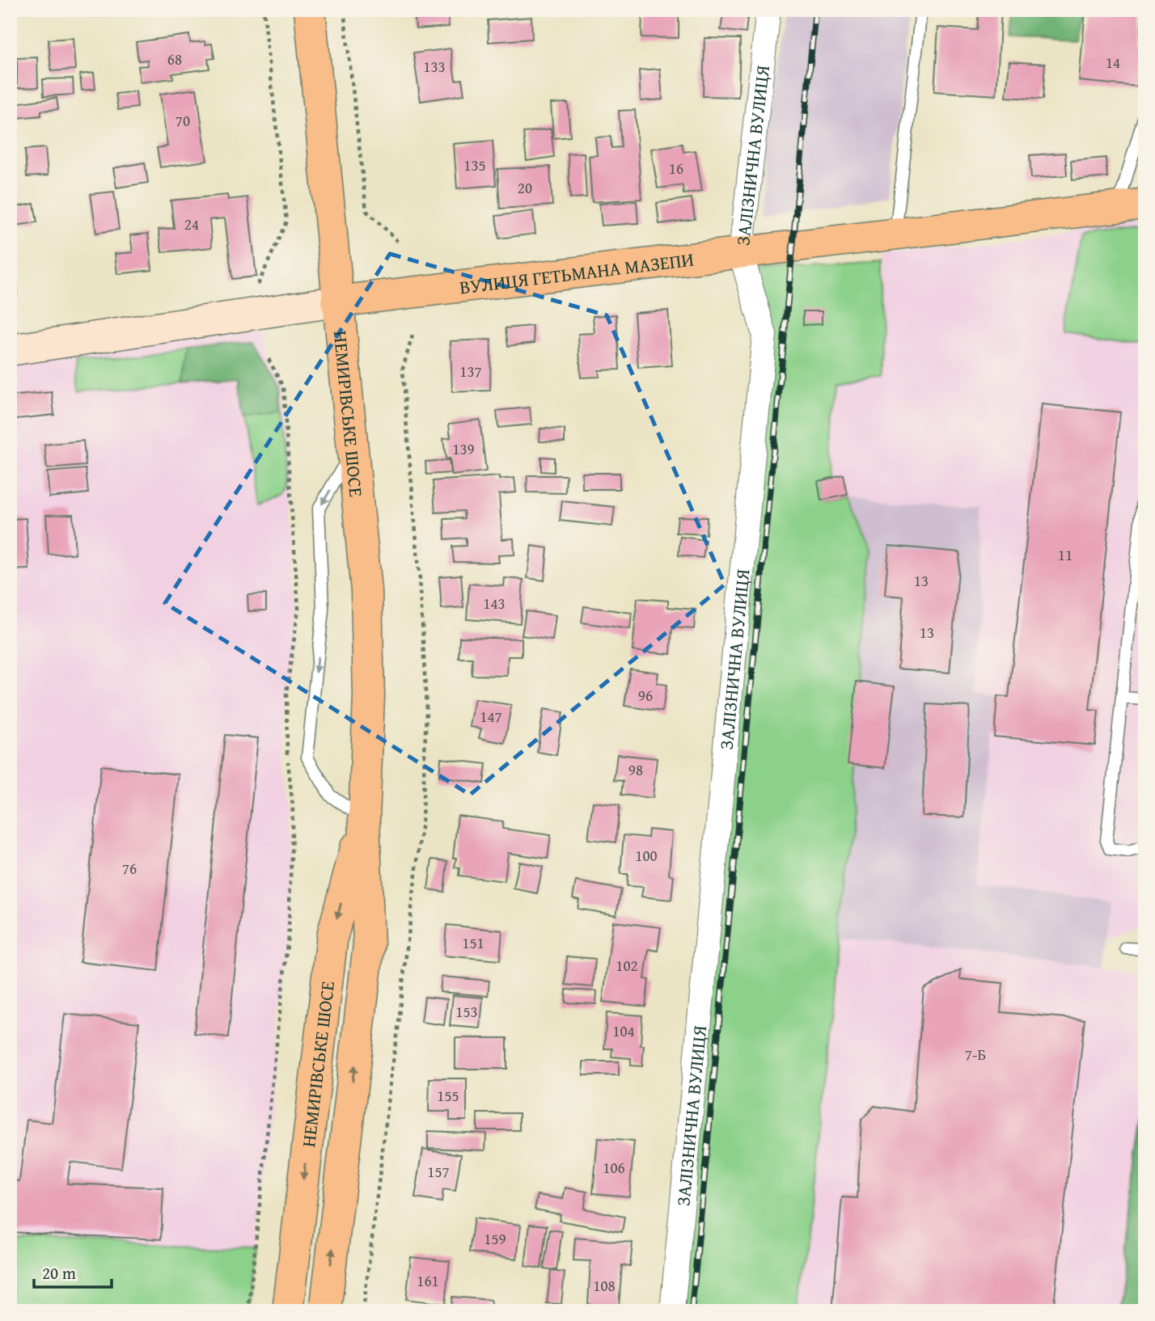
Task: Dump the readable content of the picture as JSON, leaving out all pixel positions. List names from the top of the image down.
{
  "streets": {
    "main road": ["ВУЛИЦЯ ГЕТЬМАНА МАЗЕПИ", "НЕМИРІВСЬКЕ ШОСЕ"],
    "street": ["ЗАЛІЗНИЧНА ВУЛИЦЯ"]
  },
  "crossings": [
    ["ЗАЛІЗНИЧНА ВУЛИЦЯ", "ВУЛИЦЯ ГЕТЬМАНА МАЗЕПИ"],
    ["ВУЛИЦЯ ГЕТЬМАНА МАЗЕПИ", "НЕМИРІВСЬКЕ ШОСЕ"]
  ],
  "house_numbers": [
    "68",
    "14",
    "133",
    "70",
    "135",
    "16",
    "20",
    "24",
    "137",
    "139",
    "11",
    "13",
    "143",
    "13",
    "96",
    "147",
    "98",
    "100",
    "76",
    "151",
    "102",
    "153",
    "104",
    "7-Б",
    "155",
    "106",
    "157",
    "159",
    "161",
    "108"
  ],
  "scale_bar": "20 m"
}
